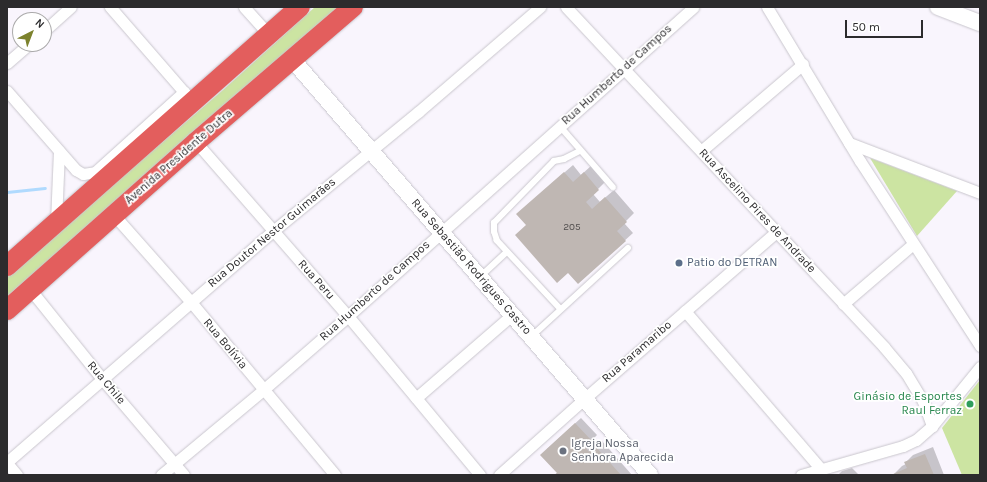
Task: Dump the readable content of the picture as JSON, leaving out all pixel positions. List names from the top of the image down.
{
  "streets": {
    "highway": ["Avenida Presidente Dutra"],
    "street": [
      "Rua Humberto de Campos",
      "Rua Ascelino Pires de Andrade",
      "Rua Doutor Nestor Guimarães",
      "Rua Sebastião Rodrigues Castro",
      "Rua Peru",
      "Rua Bolívia",
      "Rua Paramaribo",
      "Rua Chile"
    ]
  },
  "crossings": [
    ["Rua Humberto de Campos", "Rua Ascelino Pires de Andrade"],
    ["Rua Humberto de Campos", "Rua Sebastião Rodrigues Castro"],
    ["Rua Humberto de Campos", "Rua Peru"],
    ["Rua Humberto de Campos", "Rua Bolívia"],
    ["Rua Humberto de Campos", "Rua Chile"],
    ["Avenida Presidente Dutra", "Rua Sebastião Rodrigues Castro"],
    ["Avenida Presidente Dutra", "Rua Peru"],
    ["Avenida Presidente Dutra", "Rua Bolívia"],
    ["Avenida Presidente Dutra", "Rua Chile"],
    ["Rua Ascelino Pires de Andrade", "Rua Paramaribo"],
    ["Rua Doutor Nestor Guimarães", "Rua Sebastião Rodrigues Castro"],
    ["Rua Doutor Nestor Guimarães", "Rua Peru"],
    ["Rua Doutor Nestor Guimarães", "Rua Bolívia"],
    ["Rua Doutor Nestor Guimarães", "Rua Chile"],
    ["Rua Sebastião Rodrigues Castro", "Rua Paramaribo"]
  ],
  "places": ["Patio do DETRAN", "Ginásio de Esportes Raul Ferraz", "Igreja Nossa Senhora Aparecida"],
  "house_numbers": ["205"],
  "scale_bar": "50 m",
  "north": "top right"
}
